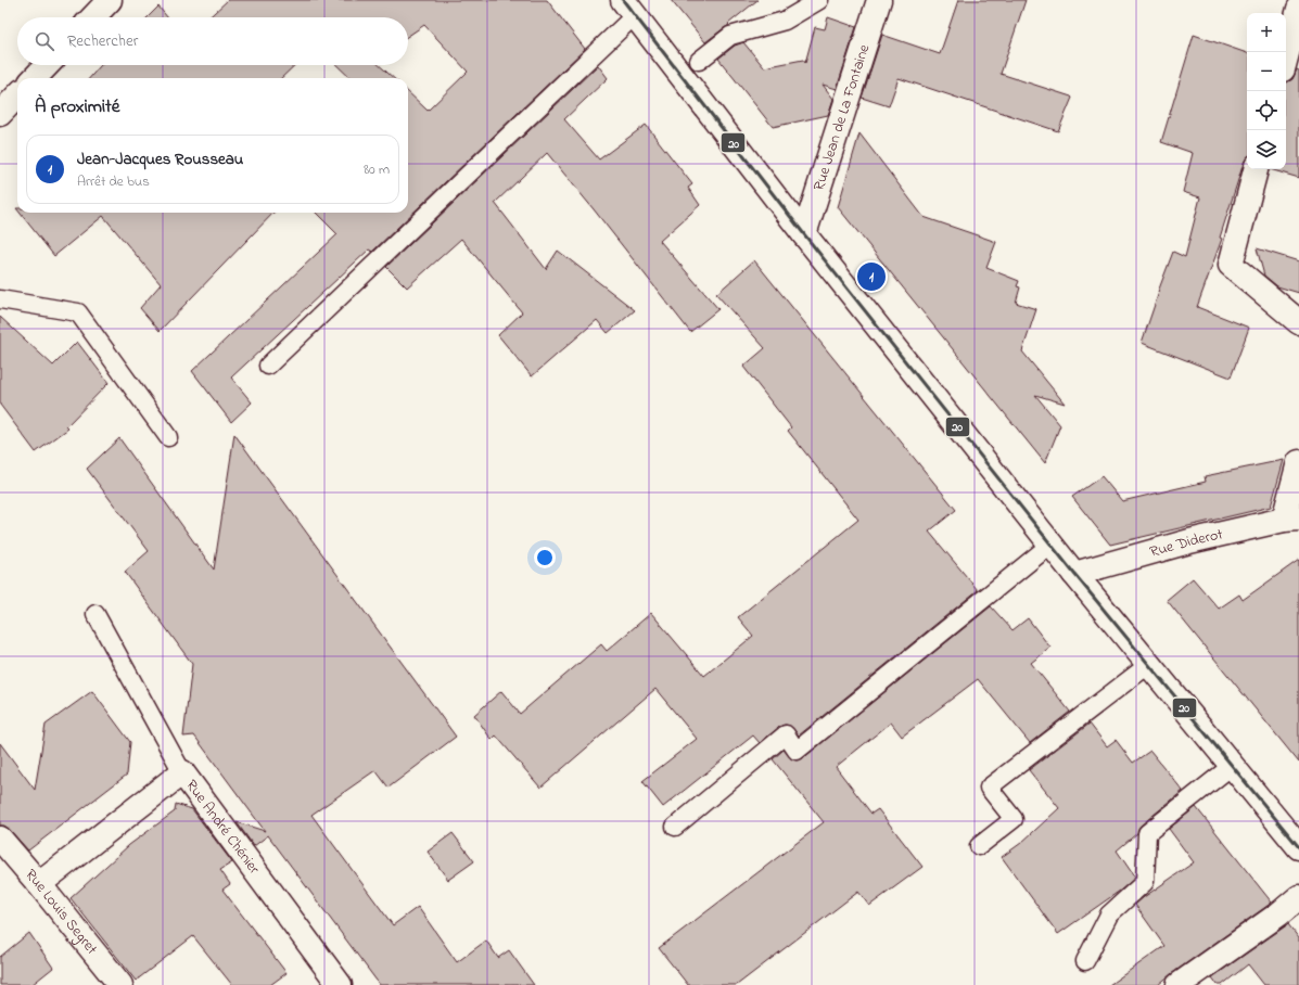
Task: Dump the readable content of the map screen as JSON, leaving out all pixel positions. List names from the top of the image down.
{
  "streets": {
    "street": [
      "Rue Jean de La Fontaine",
      "Rue Diderot",
      "Rue André Chénier",
      "Rue Louis Segret"
    ]
  },
  "crossings": [
    ["Rue André Chénier", "Rue Louis Segret"]
  ],
  "lines": ["transit line 20"],
  "page": {
    "map_buttons": ["+", "−"],
    "search": "Rechercher",
    "heading": "À proximité",
    "list": [
      {
        "mark": "1",
        "name": "Jean-Jacques Rousseau",
        "note": "Arrêt de bus",
        "value": "80 m"
      }
    ],
    "pins": "1"
  }
}
